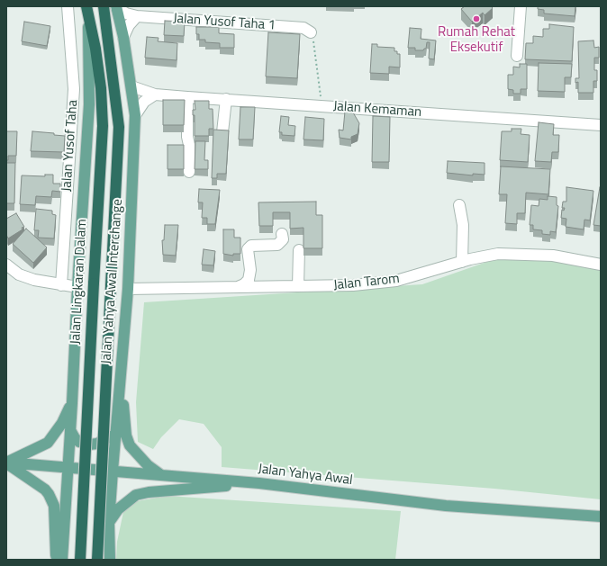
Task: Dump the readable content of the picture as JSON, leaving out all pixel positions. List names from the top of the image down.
{
  "streets": {
    "highway": ["Jalan Lingkaran Dalam"],
    "main road": ["Jalan Yahya Awal Interchange", "Jalan Yahya Awal"],
    "street": [
      "Jalan Yusof Taha 1",
      "Jalan Kemaman",
      "Jalan Yusof Taha",
      "Jalan Tarom"
    ]
  },
  "crossings": [
    ["Jalan Yusof Taha 1", "Jalan Yahya Awal Interchange"],
    ["Jalan Kemaman", "Jalan Yahya Awal Interchange"],
    ["Jalan Yahya Awal Interchange", "Jalan Tarom"],
    ["Jalan Yahya Awal Interchange", "Jalan Yahya Awal"]
  ],
  "places": ["Rumah Rehat Eksekutif"]
}
